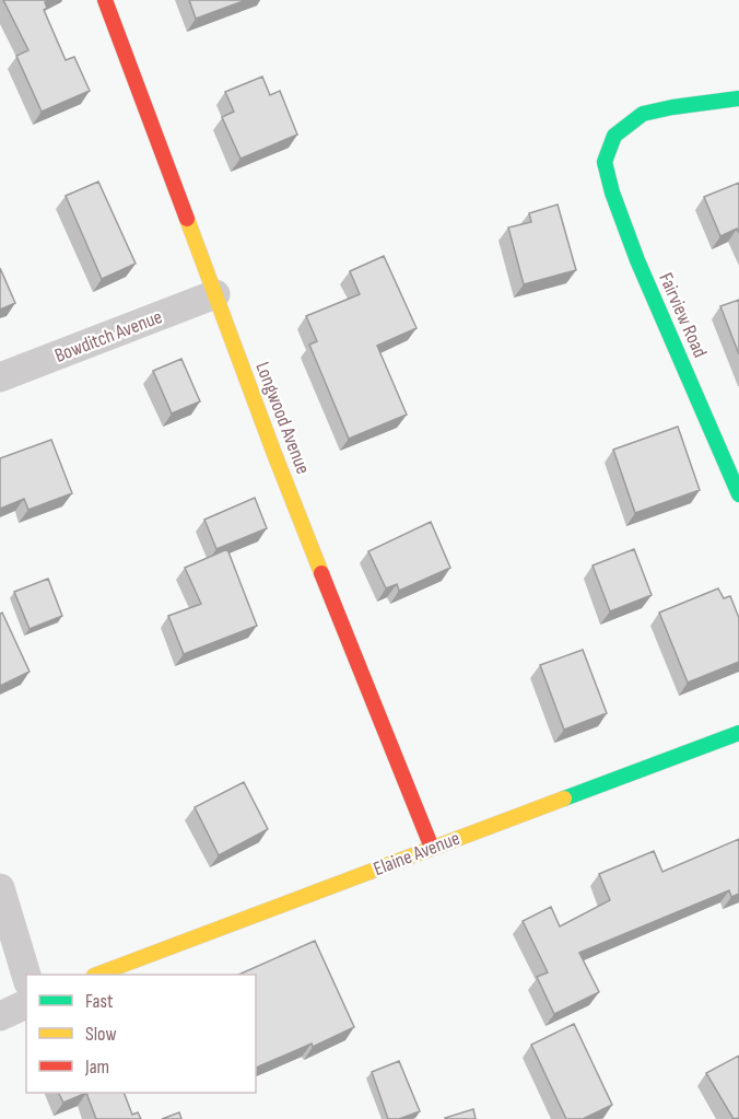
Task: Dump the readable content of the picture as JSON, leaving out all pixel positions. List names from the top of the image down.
{
  "streets": {
    "street": [
      "Fairview Road",
      "Bowditch Avenue",
      "Longwood Avenue",
      "Elaine Avenue"
    ]
  },
  "crossings": [
    ["Bowditch Avenue", "Longwood Avenue"],
    ["Longwood Avenue", "Elaine Avenue"]
  ],
  "legend": ["Fast", "Slow", "Jam"]
}
